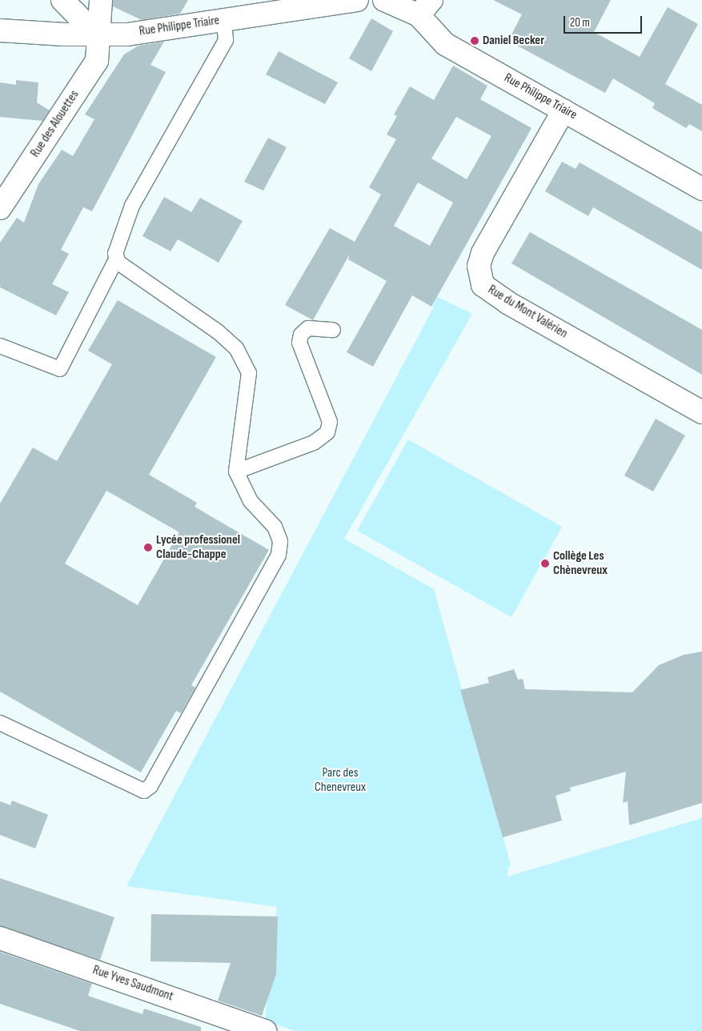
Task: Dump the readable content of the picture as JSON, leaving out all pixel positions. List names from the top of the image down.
{
  "streets": {
    "street": [
      "Rue Philippe Triaire",
      "Rue des Alouettes",
      "Rue du Mont Valérien",
      "Rue Yves Saudmont"
    ]
  },
  "crossings": [
    ["Rue Philippe Triaire", "Rue des Alouettes"],
    ["Rue Philippe Triaire", "Rue du Mont Valérien"]
  ],
  "parks": ["Parc des Chenevreux"],
  "places": ["Daniel Becker", "Lycée professionel Claude-Chappe", "Collège Les Chènevreux"],
  "scale_bar": "20 m"
}
